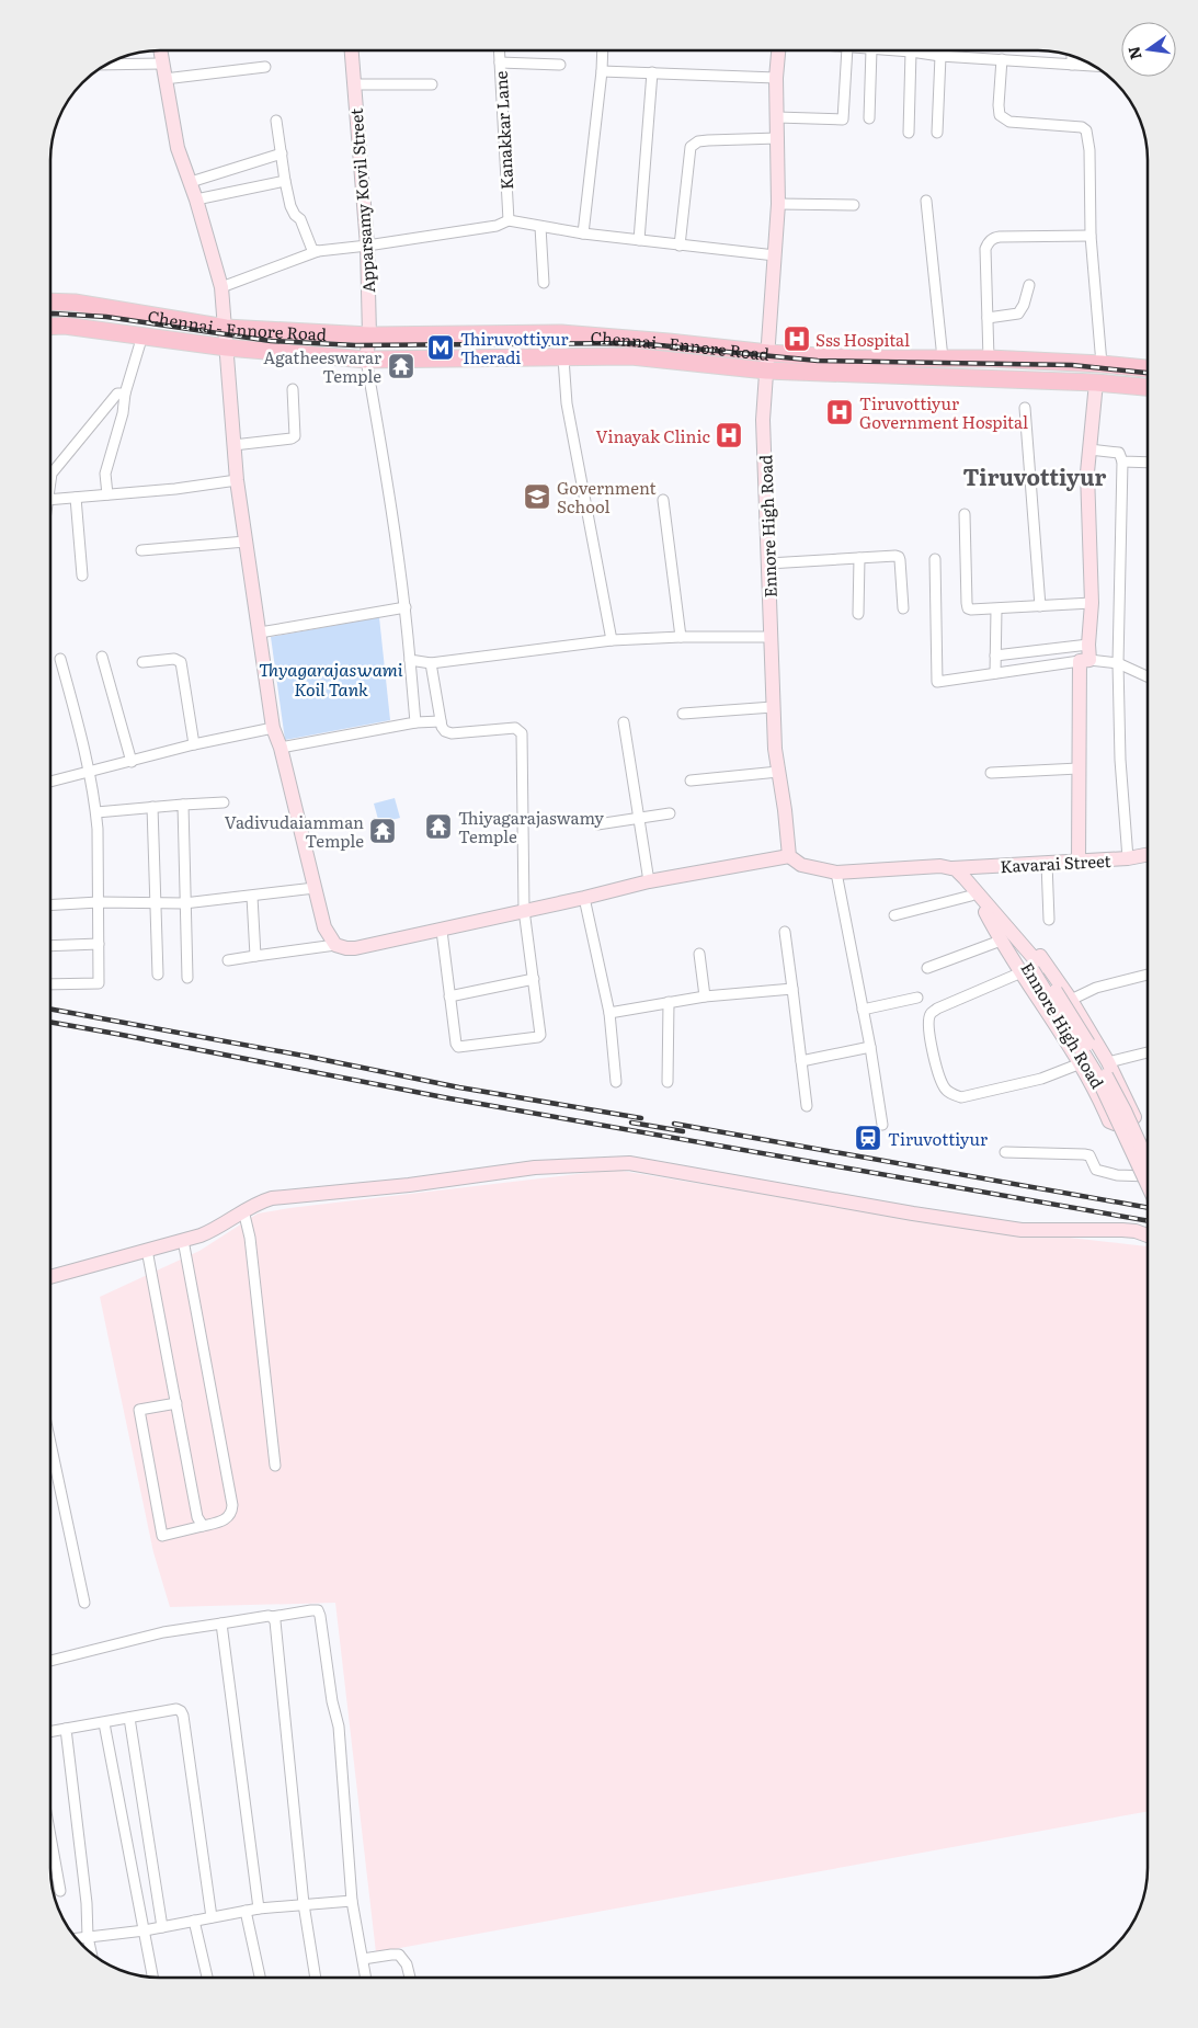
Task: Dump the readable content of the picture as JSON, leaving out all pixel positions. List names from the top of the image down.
{
  "streets": {
    "main road": ["Chennai - Ennore Road"],
    "street": [
      "Kanakkar Lane",
      "Apparsamy Kovil Street",
      "Ennore High Road",
      "Kavarai Street"
    ]
  },
  "crossings": [
    ["Apparsamy Kovil Street", "Chennai - Ennore Road"],
    ["Chennai - Ennore Road", "Ennore High Road"],
    ["Ennore High Road", "Kavarai Street"]
  ],
  "districts": ["Tiruvottiyur"],
  "water": ["Thyagarajaswami Koil Tank"],
  "places": {
    "hospital": ["Sss Hospital", "Tiruvottiyur Government Hospital", "Vinayak Clinic"],
    "metro station": ["Thiruvottiyur Theradi"],
    "temple": ["Agatheeswarar Temple", "Thiyagarajaswamy Temple", "Vadivudaiamman Temple"],
    "school or university": ["Government School"],
    "station": ["Tiruvottiyur"]
  },
  "north": "left"
}
